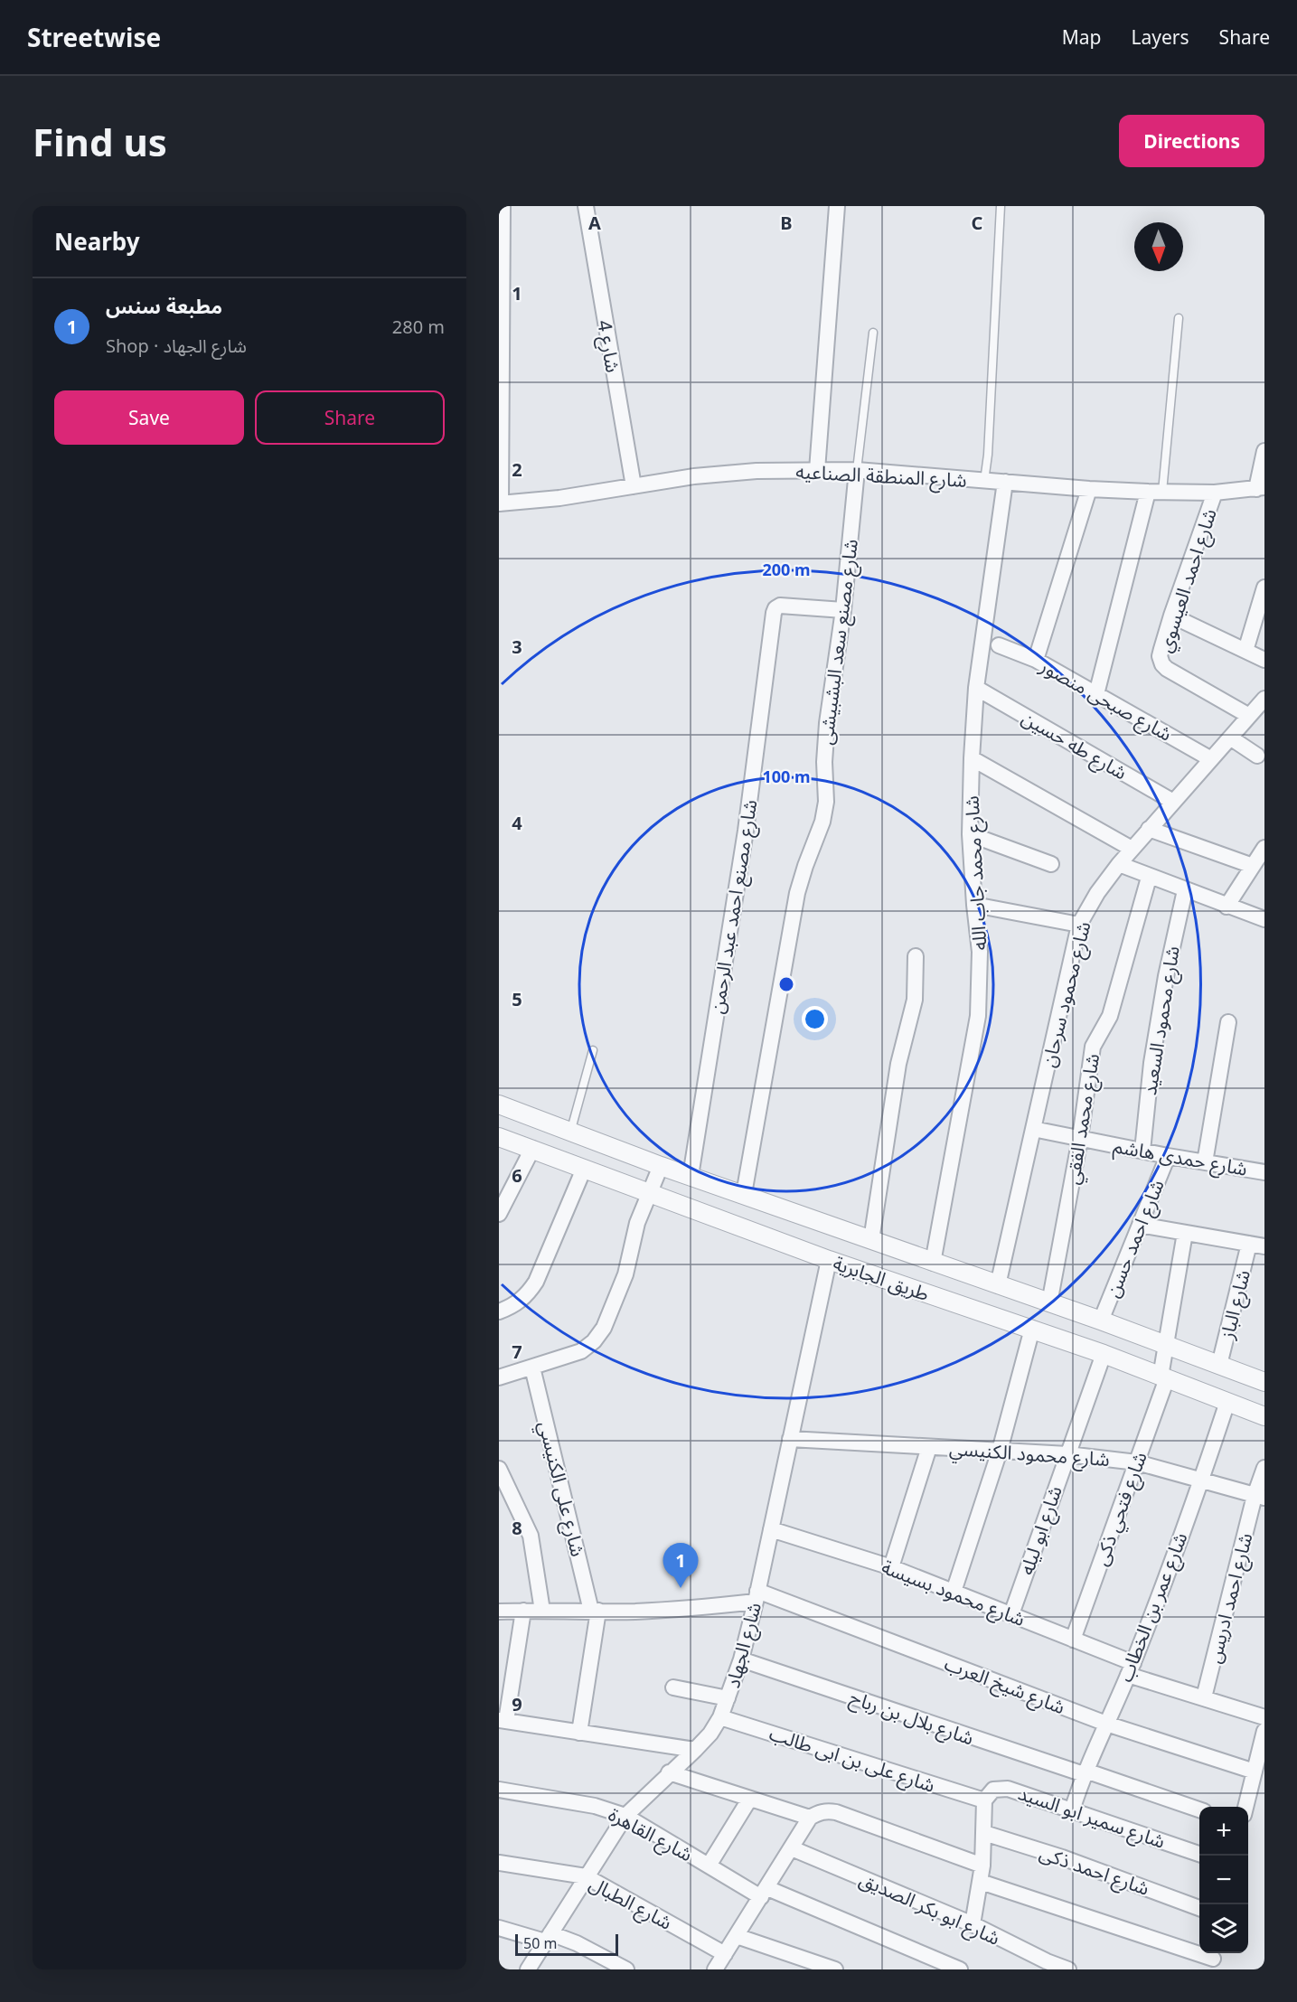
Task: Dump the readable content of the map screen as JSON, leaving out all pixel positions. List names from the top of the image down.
{
  "streets": {
    "street": [
      "شارع 4",
      "شارع المنطقة الصناعيه",
      "شارع احمد العيسوي",
      "شارع مصنع سعد البشبيشى",
      "شارع صبحى منصور",
      "شارع طه حسين",
      "شارع محمد جاب الله",
      "شارع مصنع احمد عبد الرحمن",
      "شارع محمود سرحان",
      "شارع محمود السعيد",
      "شارع محمد الفقي",
      "شارع حمدى هاشم",
      "شارع احمد حسن",
      "طريق الجابرية",
      "شارع الباز",
      "شارع محمود الكنيسي",
      "شارع على الكنيسي",
      "شارع فتحي ذكى",
      "شارع ابو ليله",
      "شارع محمود بسيسة",
      "شارع احمد ادريس",
      "شارع عمر بن الخطاب",
      "شارع الجهاد",
      "شارع شيخ العرب",
      "شارع بلال بن رباح",
      "شارع على بن ابى طالب",
      "شارع سمير ابو السيد",
      "شارع القاهرة",
      "شارع احمد ذكى",
      "شارع الطبال",
      "شارع ابو بكر الصديق"
    ]
  },
  "crossings": [
    ["شارع 4", "شارع المنطقة الصناعيه"],
    ["شارع المنطقة الصناعيه", "شارع احمد العيسوي"],
    ["شارع المنطقة الصناعيه", "شارع مصنع سعد البشبيشى"],
    ["شارع المنطقة الصناعيه", "شارع محمد جاب الله"],
    ["شارع احمد العيسوي", "شارع محمود سرحان"],
    ["شارع مصنع سعد البشبيشى", "شارع مصنع احمد عبد الرحمن"],
    ["شارع مصنع سعد البشبيشى", "طريق الجابرية"],
    ["شارع صبحى منصور", "شارع محمود سرحان"],
    ["شارع طه حسين", "شارع محمد جاب الله"],
    ["شارع طه حسين", "شارع محمود سرحان"],
    ["شارع محمد جاب الله", "طريق الجابرية"],
    ["شارع مصنع احمد عبد الرحمن", "طريق الجابرية"],
    ["شارع محمود سرحان", "شارع حمدى هاشم"],
    ["شارع محمود سرحان", "طريق الجابرية"],
    ["شارع محمود السعيد", "شارع حمدى هاشم"],
    ["شارع محمد الفقي", "شارع حمدى هاشم"],
    ["شارع محمد الفقي", "طريق الجابرية"],
    ["شارع حمدى هاشم", "شارع احمد حسن"],
    ["شارع احمد حسن", "طريق الجابرية"],
    ["طريق الجابرية", "شارع الباز"],
    ["طريق الجابرية", "شارع فتحي ذكى"],
    ["طريق الجابرية", "شارع ابو ليله"],
    ["طريق الجابرية", "شارع عمر بن الخطاب"],
    ["طريق الجابرية", "شارع الجهاد"],
    ["شارع محمود الكنيسي", "شارع فتحي ذكى"],
    ["شارع محمود الكنيسي", "شارع ابو ليله"],
    ["شارع محمود الكنيسي", "شارع احمد ادريس"],
    ["شارع محمود الكنيسي", "شارع عمر بن الخطاب"],
    ["شارع محمود الكنيسي", "شارع الجهاد"],
    ["شارع فتحي ذكى", "شارع محمود بسيسة"],
    ["شارع ابو ليله", "شارع محمود بسيسة"],
    ["شارع محمود بسيسة", "شارع احمد ادريس"],
    ["شارع محمود بسيسة", "شارع عمر بن الخطاب"],
    ["شارع محمود بسيسة", "شارع الجهاد"],
    ["شارع عمر بن الخطاب", "شارع شيخ العرب"],
    ["شارع عمر بن الخطاب", "شارع بلال بن رباح"],
    ["شارع عمر بن الخطاب", "شارع سمير ابو السيد"],
    ["شارع الجهاد", "شارع شيخ العرب"],
    ["شارع الجهاد", "شارع بلال بن رباح"],
    ["شارع الجهاد", "شارع على بن ابى طالب"],
    ["شارع الجهاد", "شارع القاهرة"],
    ["شارع الجهاد", "شارع الطبال"],
    ["شارع على بن ابى طالب", "شارع سمير ابو السيد"]
  ],
  "scale_bar": "50 m",
  "north": "bottom",
  "page": {
    "header": "Streetwise",
    "nav": ["Map", "Layers", "Share"],
    "buttons": [
      "Directions",
      ["Save", "Share"]
    ],
    "title": "Find us",
    "heading": "Nearby",
    "list": [
      {
        "mark": "1",
        "name": "مطبعة سنس",
        "note": "Shop · شارع الجهاد",
        "value": "280 m"
      }
    ],
    "pins": "1",
    "map_buttons": ["+", "−"],
    "scale": "50 m"
  },
  "grid": {
    "columns": ["A", "B", "C"],
    "rows": [
      "1",
      "2",
      "3",
      "4",
      "5",
      "6",
      "7",
      "8",
      "9"
    ]
  },
  "rings": ["200 m", "100 m"]
}
